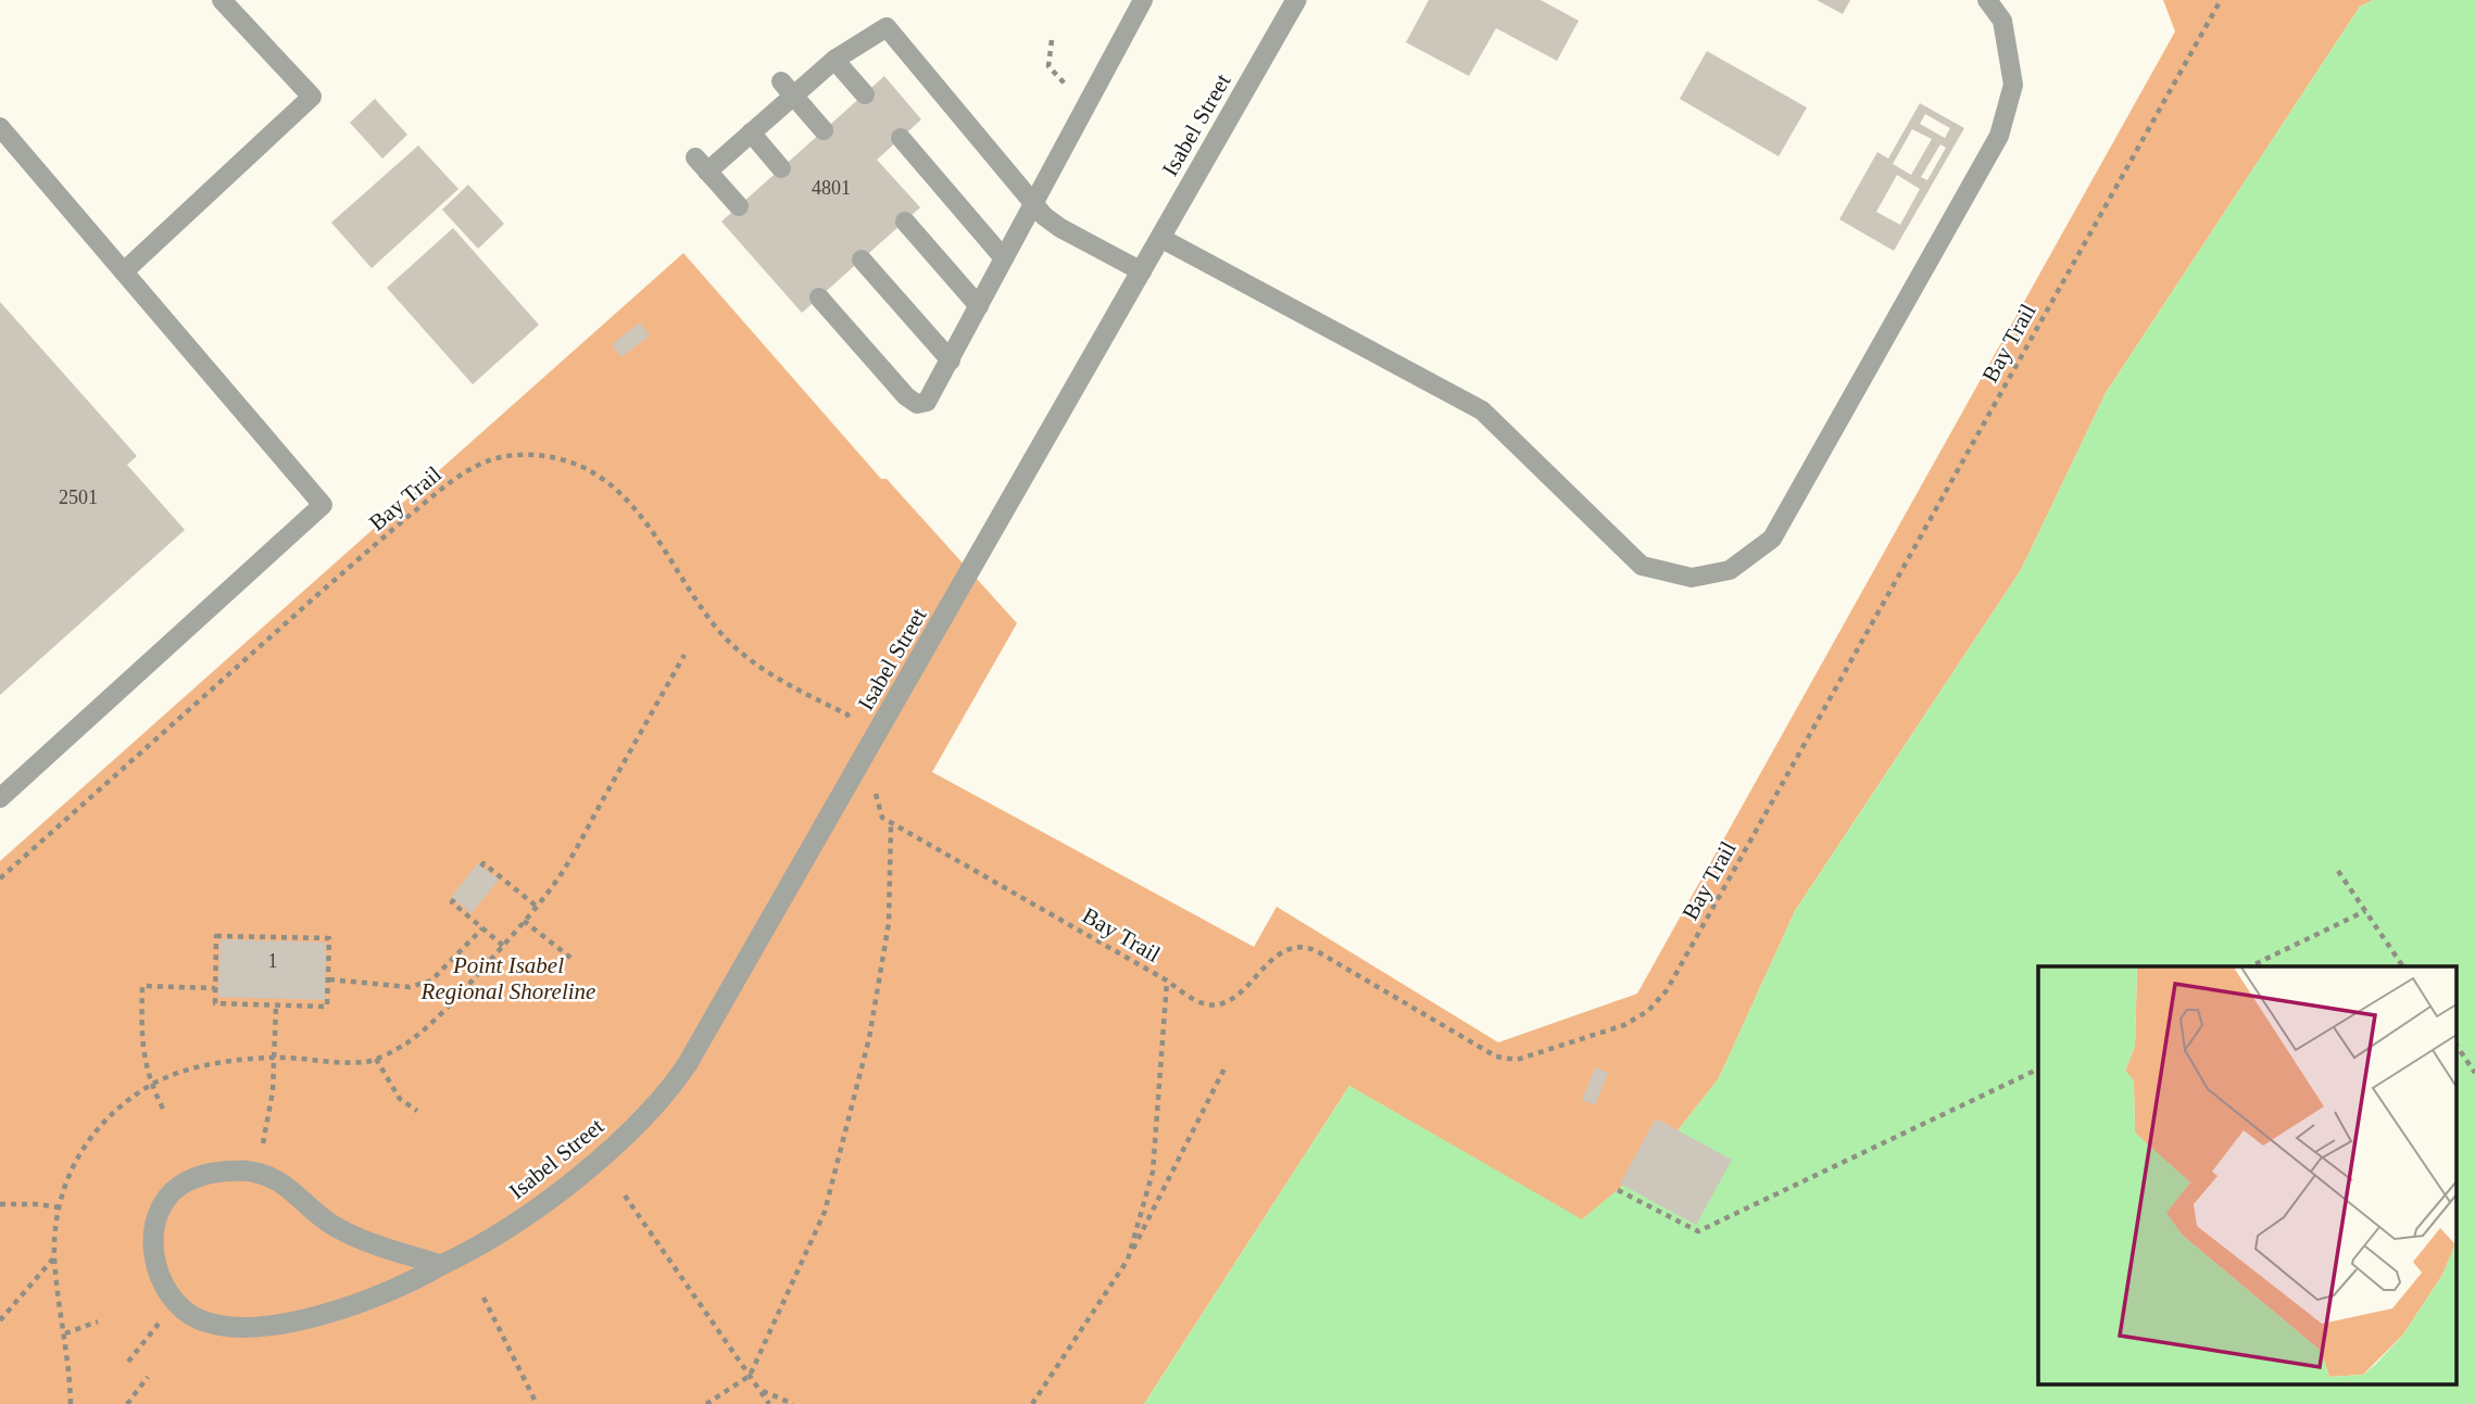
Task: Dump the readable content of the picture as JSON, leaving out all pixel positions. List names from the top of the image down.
{
  "streets": {
    "street": ["Isabel Street"],
    "path": ["Bay Trail"]
  },
  "parks": ["Point Isabel Regional Shoreline"],
  "house_numbers": ["4801", "2501", "1"]
}
